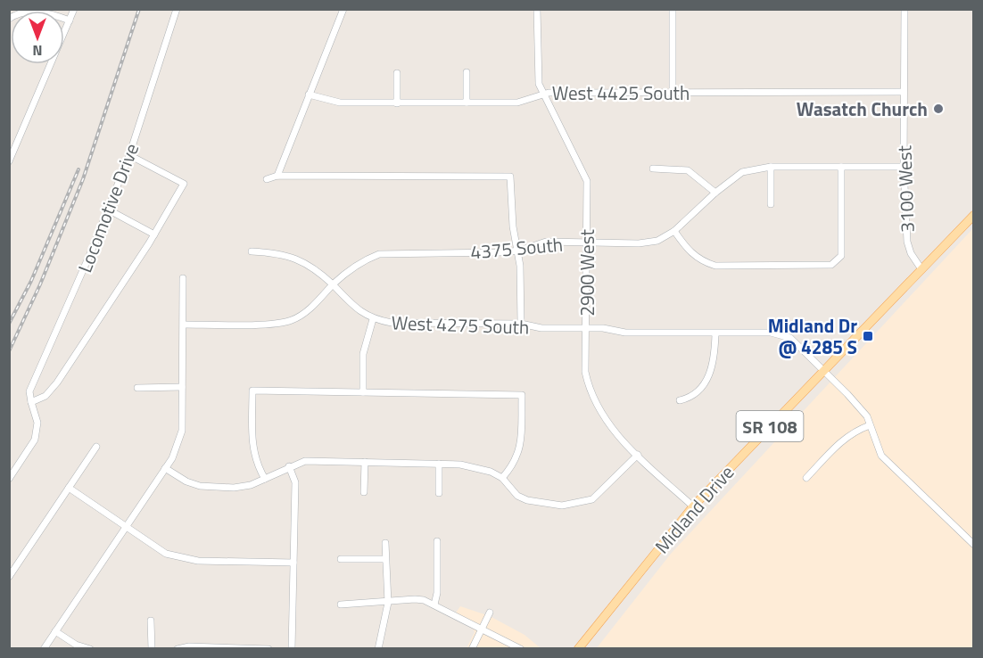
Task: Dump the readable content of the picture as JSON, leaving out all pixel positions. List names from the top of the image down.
{
  "streets": {
    "main road": ["SR 108", "Midland Drive"],
    "street": [
      "West 4425 South",
      "3100 West",
      "Locomotive Drive",
      "4375 South",
      "2900 West",
      "West 4275 South"
    ]
  },
  "crossings": [
    ["West 4425 South", "3100 West"],
    ["West 4425 South", "2900 West"],
    ["3100 West", "4375 South"],
    ["3100 West", "Midland Drive"],
    ["4375 South", "2900 West"],
    ["4375 South", "West 4275 South"],
    ["2900 West", "West 4275 South"],
    ["2900 West", "Midland Drive"],
    ["West 4275 South", "Midland Drive"]
  ],
  "places": {
    "other": ["Wasatch Church"],
    "transit": ["Midland Dr @ 4285 S"]
  },
  "north": "bottom"
}
